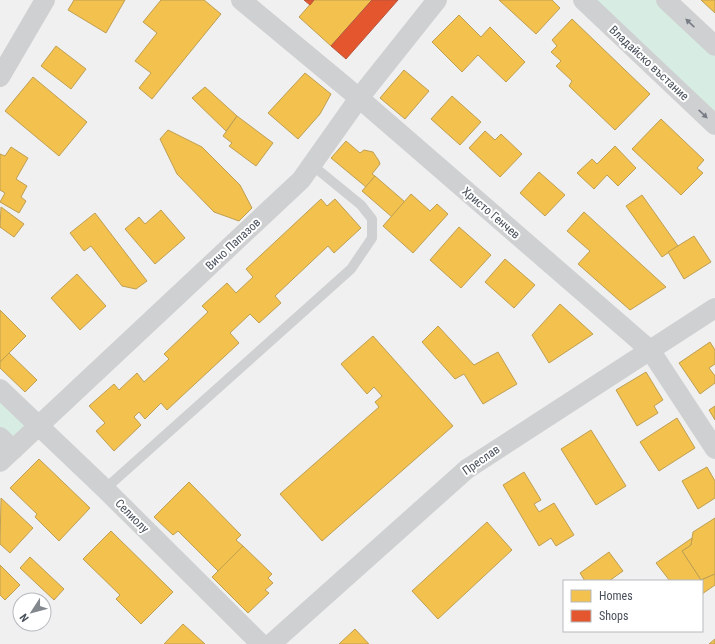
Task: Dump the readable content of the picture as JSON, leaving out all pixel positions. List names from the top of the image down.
{
  "streets": {
    "street": [
      "Владайско въстание",
      "Христо Генчев",
      "Вичо Папазов",
      "Преслав",
      "Селиолу"
    ]
  },
  "crossings": [
    ["Христо Генчев", "Вичо Папазов"],
    ["Христо Генчев", "Преслав"],
    ["Вичо Папазов", "Селиолу"]
  ],
  "legend": ["Homes", "Shops"],
  "north": "bottom left"
}
